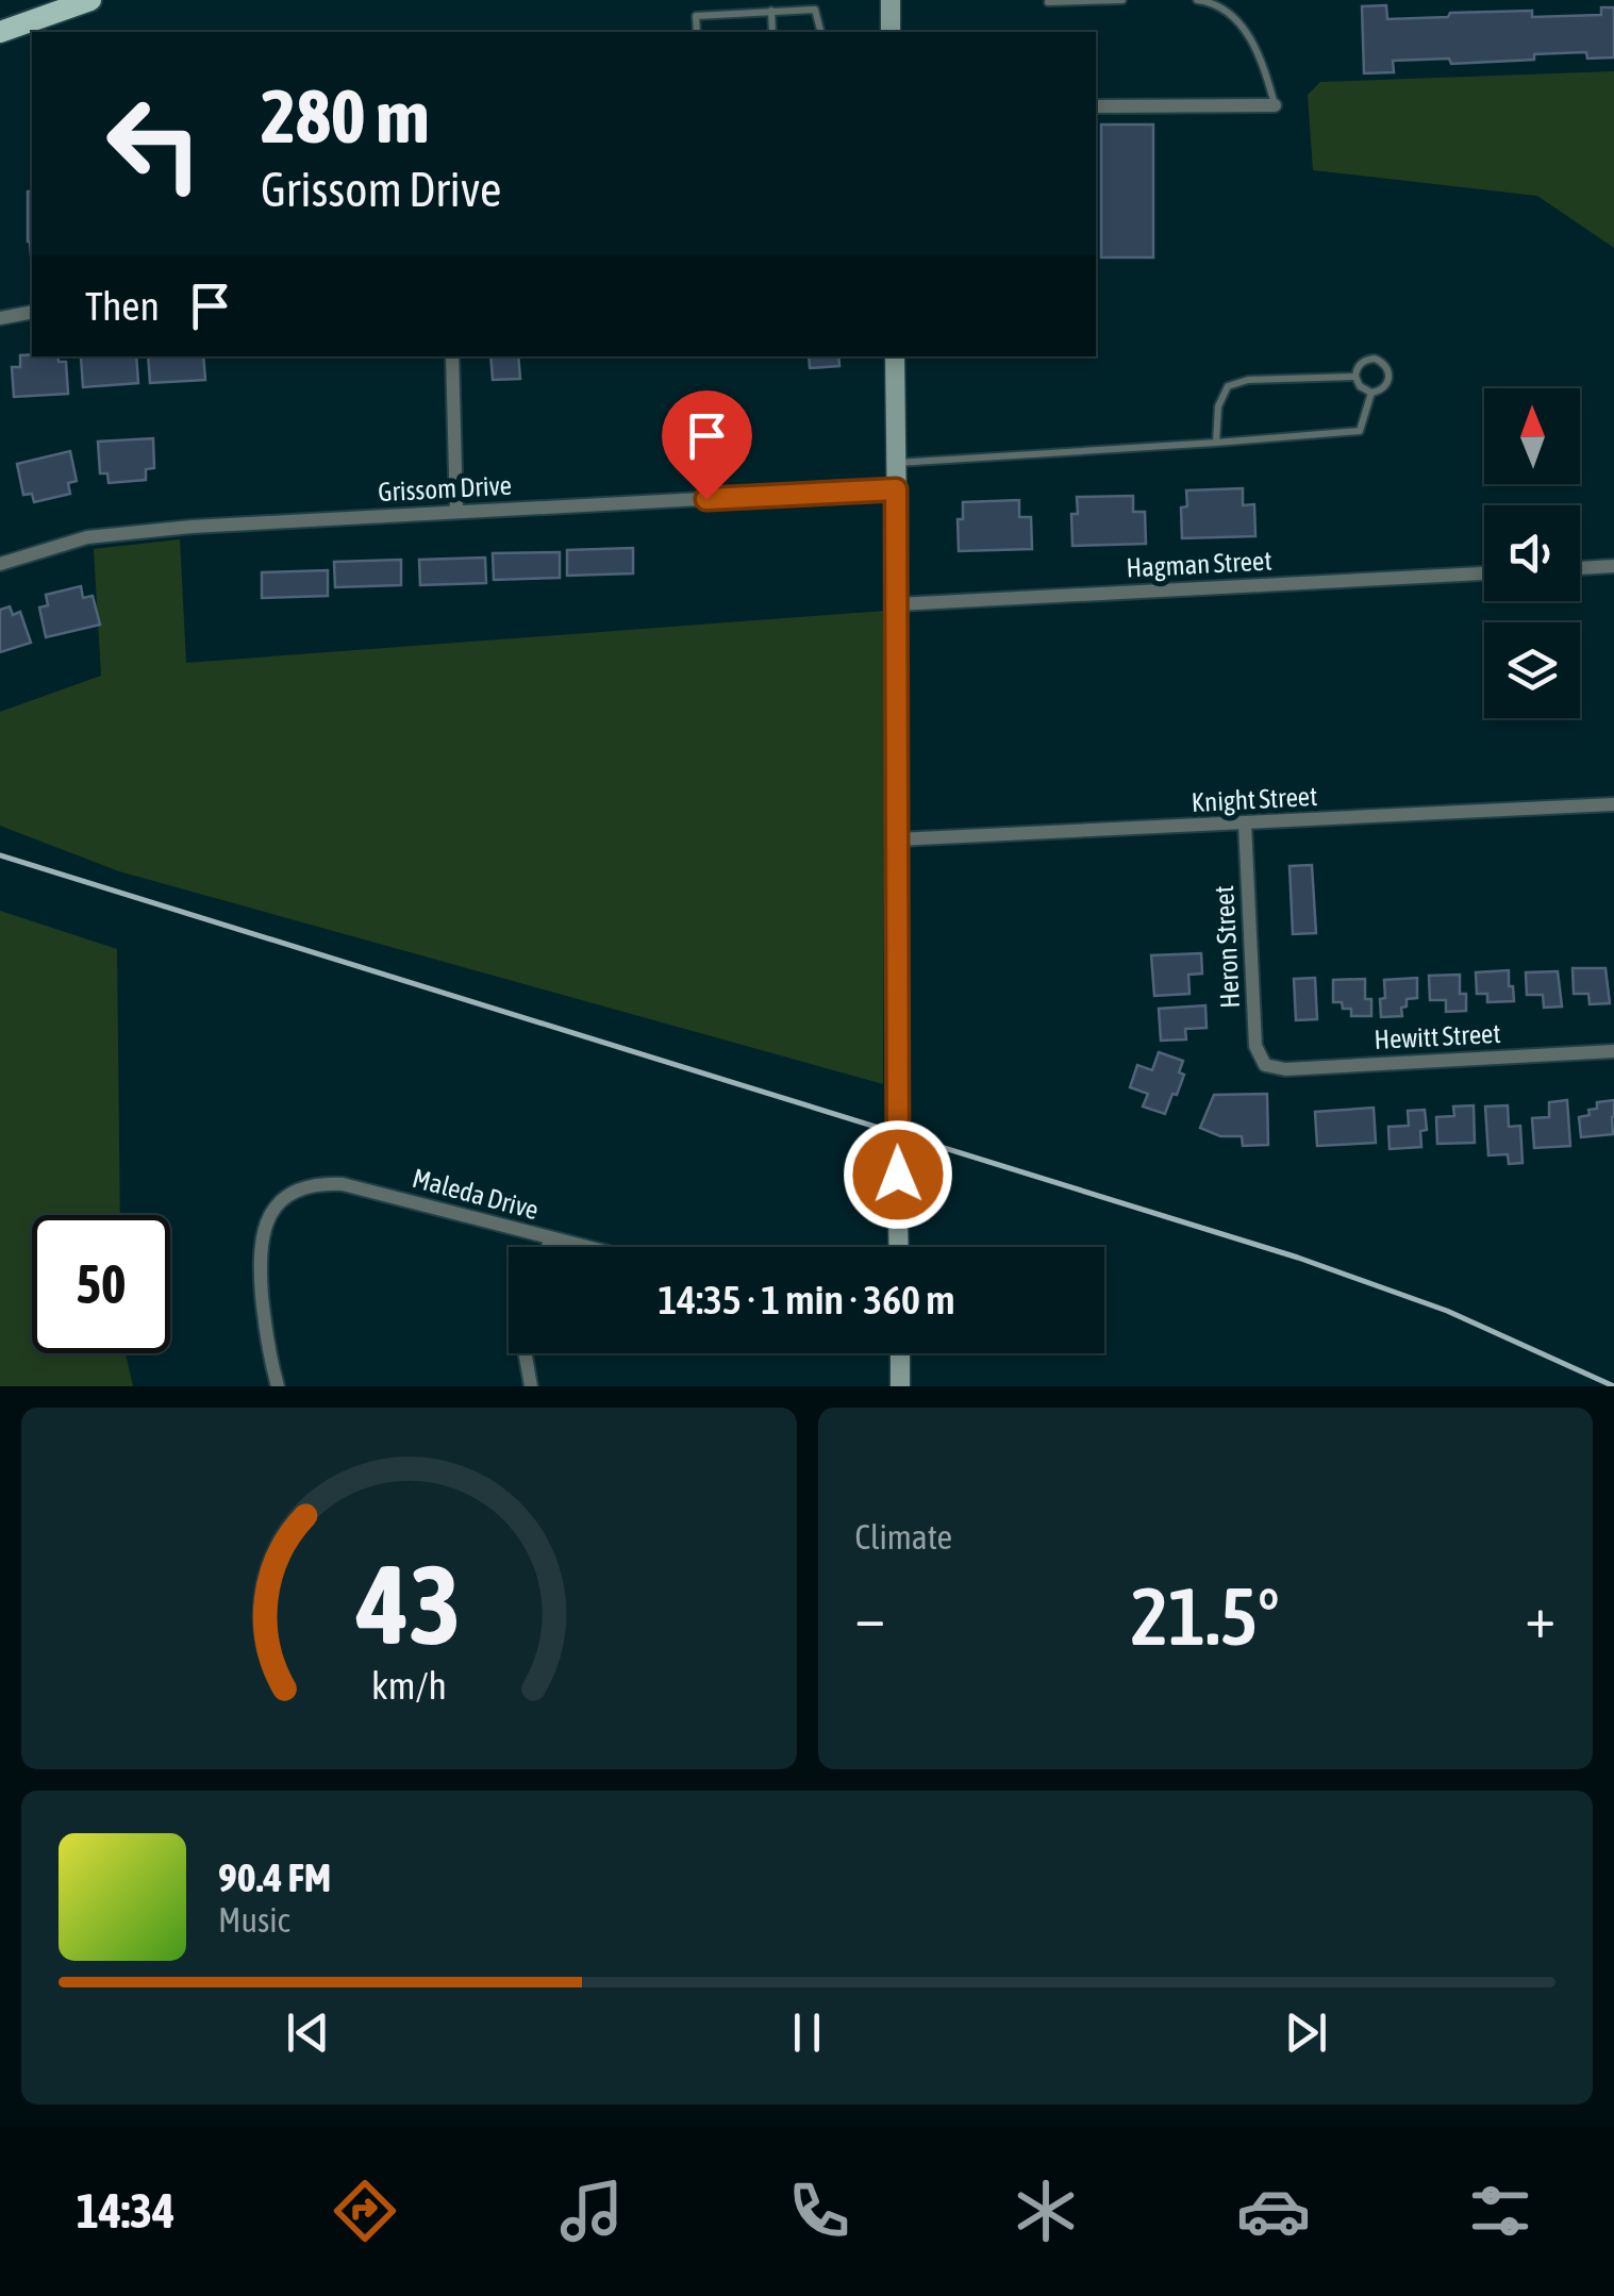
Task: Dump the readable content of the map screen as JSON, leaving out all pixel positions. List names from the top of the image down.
{
  "streets": {
    "street": [
      "Grissom Drive",
      "Hagman Street",
      "Knight Street",
      "Heron Street",
      "Hewitt Street",
      "Maleda Drive"
    ]
  },
  "crossings": [
    ["Knight Street", "Heron Street"],
    ["Heron Street", "Hewitt Street"]
  ],
  "north": "top",
  "page": {
    "turn": ["280 m", "Grissom Drive"],
    "then": "Then",
    "limit": "50",
    "trip": "14:35 · 1 min · 360 m",
    "tile": "Climate",
    "heat": ["−", "21.5°", "+"],
    "song": ["90.4 FM", "Music"],
    "tabs": "14:34",
    "gauge": ["43", "km/h"]
  }
}
